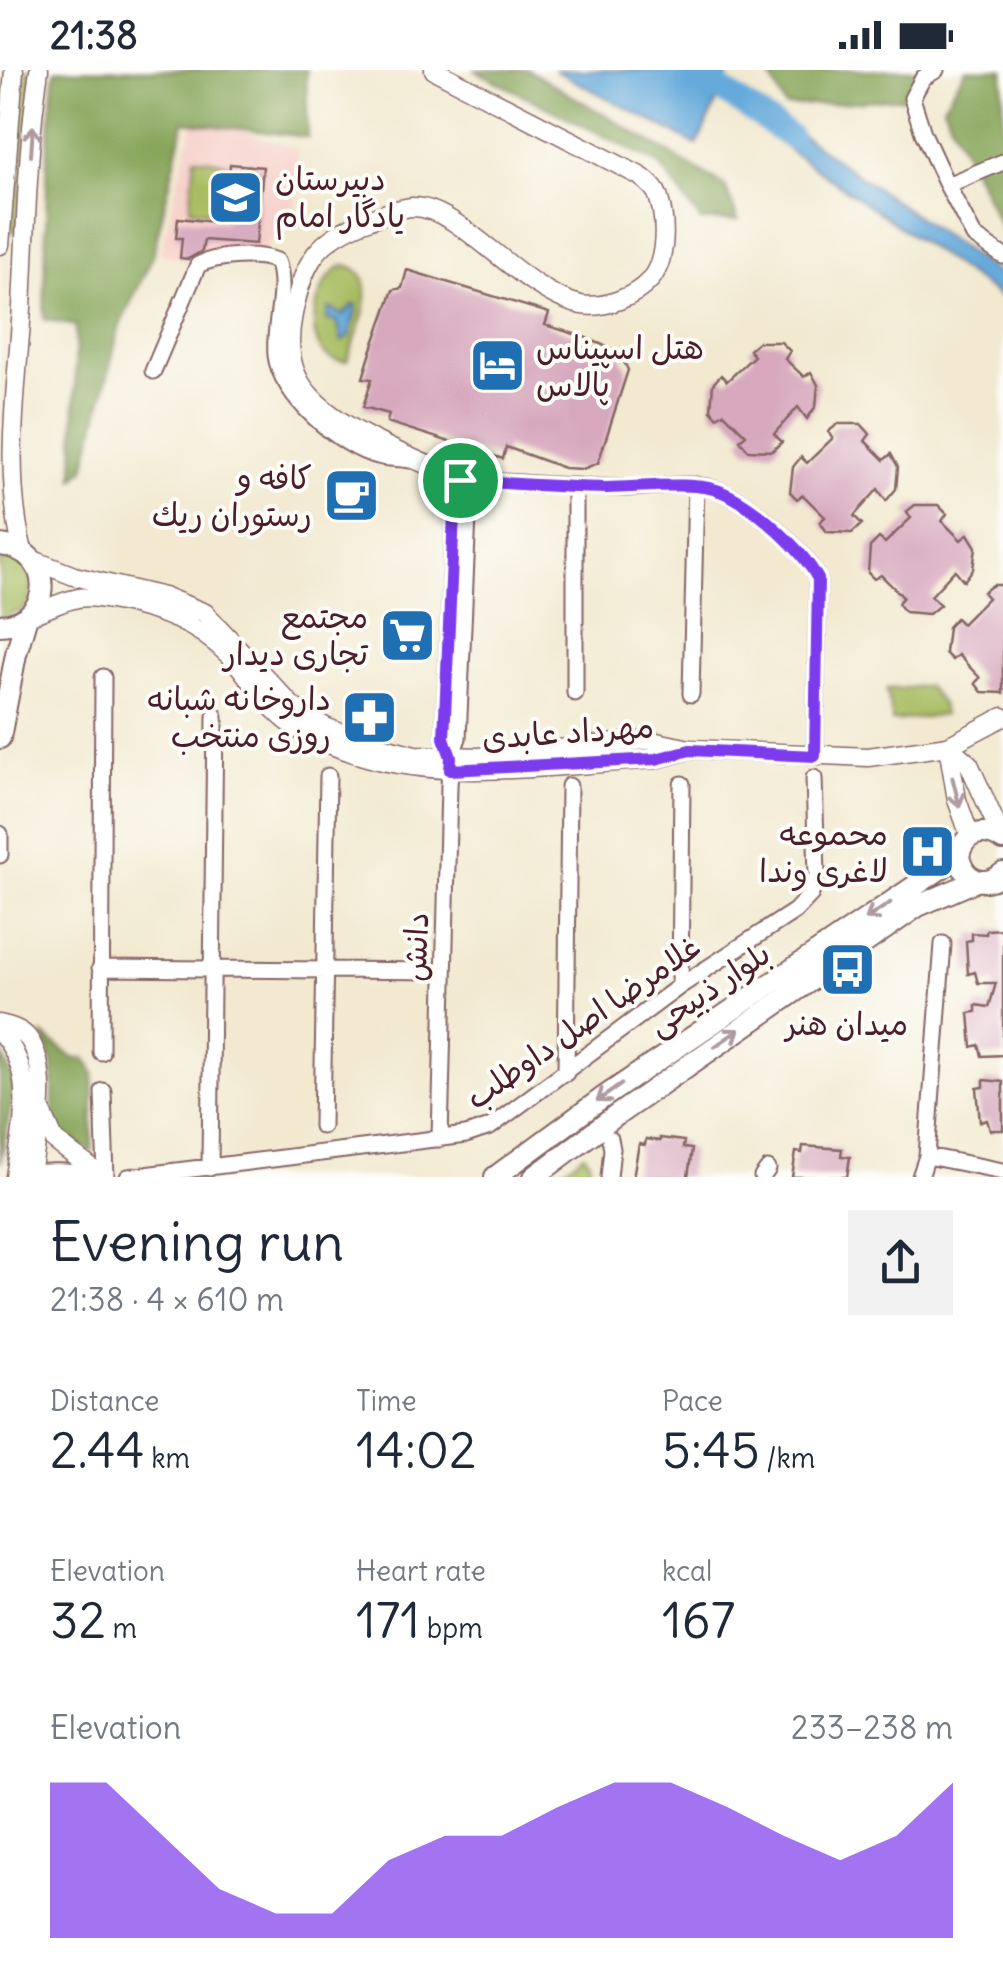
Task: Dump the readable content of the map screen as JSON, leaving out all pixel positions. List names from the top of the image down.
{
  "streets": {
    "main road": ["بلوار ذبیحی"],
    "street": ["مهرداد عابدی", "دانش", "غلامرضا اصل داوطلب"]
  },
  "crossings": [
    ["مهرداد عابدی", "دانش"],
    ["دانش", "غلامرضا اصل داوطلب"]
  ],
  "places": {
    "school or university": ["دبیرستان یادگار امام"],
    "hotel": ["هتل اسپیناس پالاس"],
    "cafe": ["كافه و رستوران ريك"],
    "supermarket": ["مجتمع تجاری دیدار"],
    "pharmacy": ["داروخانه شبانه روزی منتخب"],
    "hospital": ["محموعه لاغری وندا"],
    "bus stop": ["میدان هنر"]
  },
  "page": {
    "status": "21:38",
    "heading": ["Evening run", "21:38 · 4 × 610 m"],
    "stats": [
      ["Distance", "2.44 km"],
      ["Time", "14:02"],
      ["Pace", "5:45 /km"],
      ["Elevation", "32 m"],
      ["Heart rate", "171 bpm"],
      ["kcal", "167"]
    ],
    "chart": ["Elevation", "233–238 m"]
  }
}
